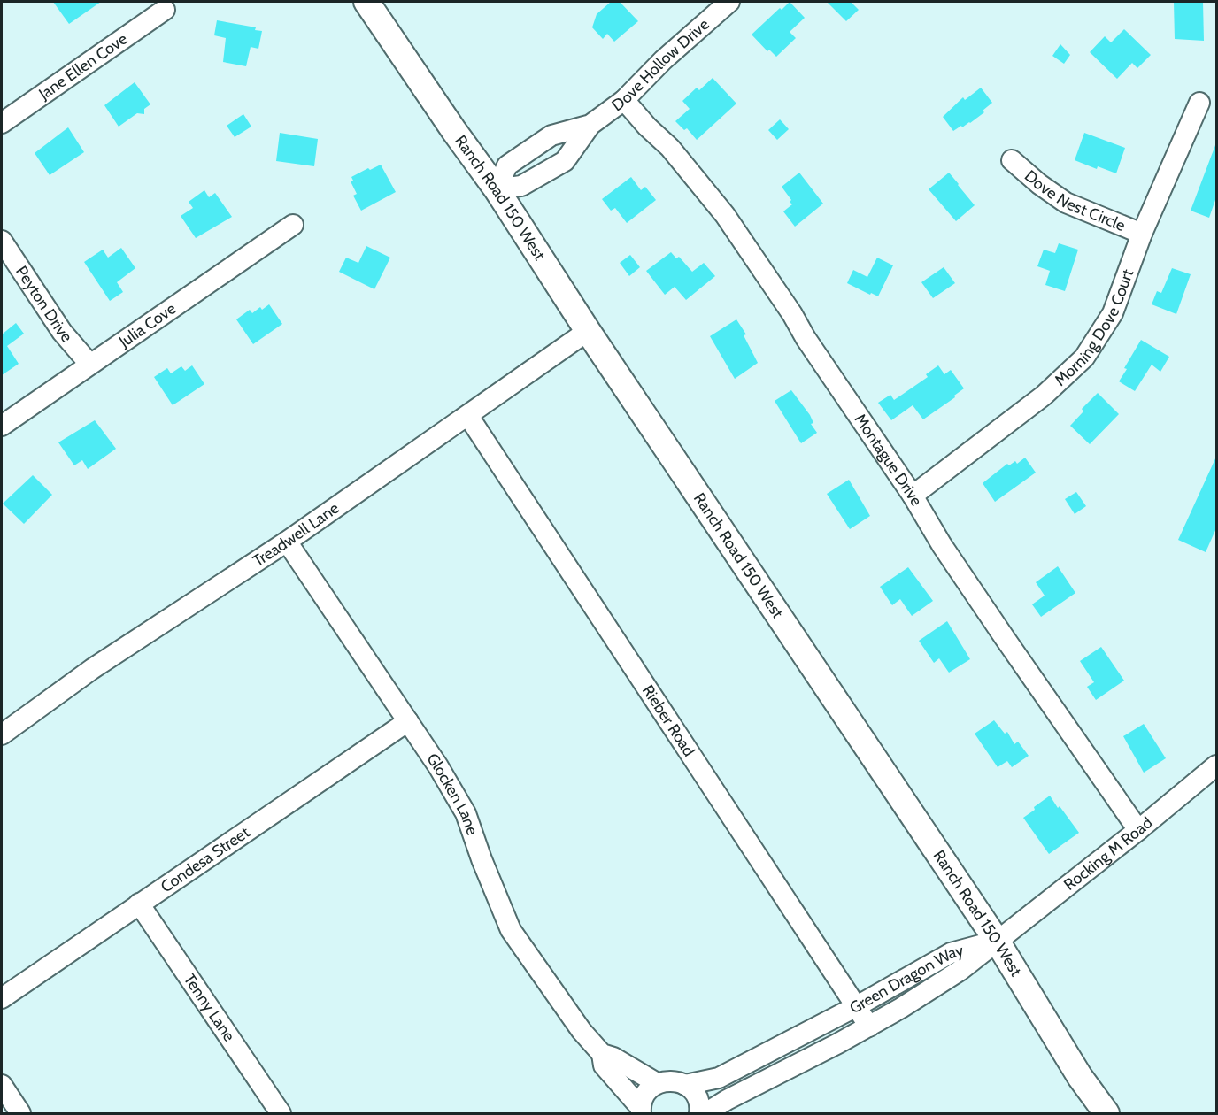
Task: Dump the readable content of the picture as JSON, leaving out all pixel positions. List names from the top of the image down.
{
  "streets": {
    "main road": ["Ranch Road 150 West"],
    "street": [
      "Dove Hollow Drive",
      "Jane Ellen Cove",
      "Dove Nest Circle",
      "Peyton Drive",
      "Julia Cove",
      "Morning Dove Court",
      "Montague Drive",
      "Treadwell Lane",
      "Rieber Road",
      "Glocken Lane",
      "Rocking M Road",
      "Condesa Street",
      "Green Dragon Way",
      "Tenny Lane"
    ]
  },
  "crossings": [
    ["Dove Hollow Drive", "Ranch Road 150 West"],
    ["Dove Hollow Drive", "Montague Drive"],
    ["Ranch Road 150 West", "Treadwell Lane"],
    ["Ranch Road 150 West", "Rocking M Road"],
    ["Ranch Road 150 West", "Green Dragon Way"],
    ["Dove Nest Circle", "Morning Dove Court"],
    ["Peyton Drive", "Julia Cove"],
    ["Morning Dove Court", "Montague Drive"],
    ["Montague Drive", "Rocking M Road"],
    ["Treadwell Lane", "Rieber Road"],
    ["Treadwell Lane", "Glocken Lane"],
    ["Rieber Road", "Green Dragon Way"],
    ["Glocken Lane", "Condesa Street"],
    ["Glocken Lane", "Green Dragon Way"],
    ["Rocking M Road", "Green Dragon Way"],
    ["Condesa Street", "Tenny Lane"]
  ]
}
